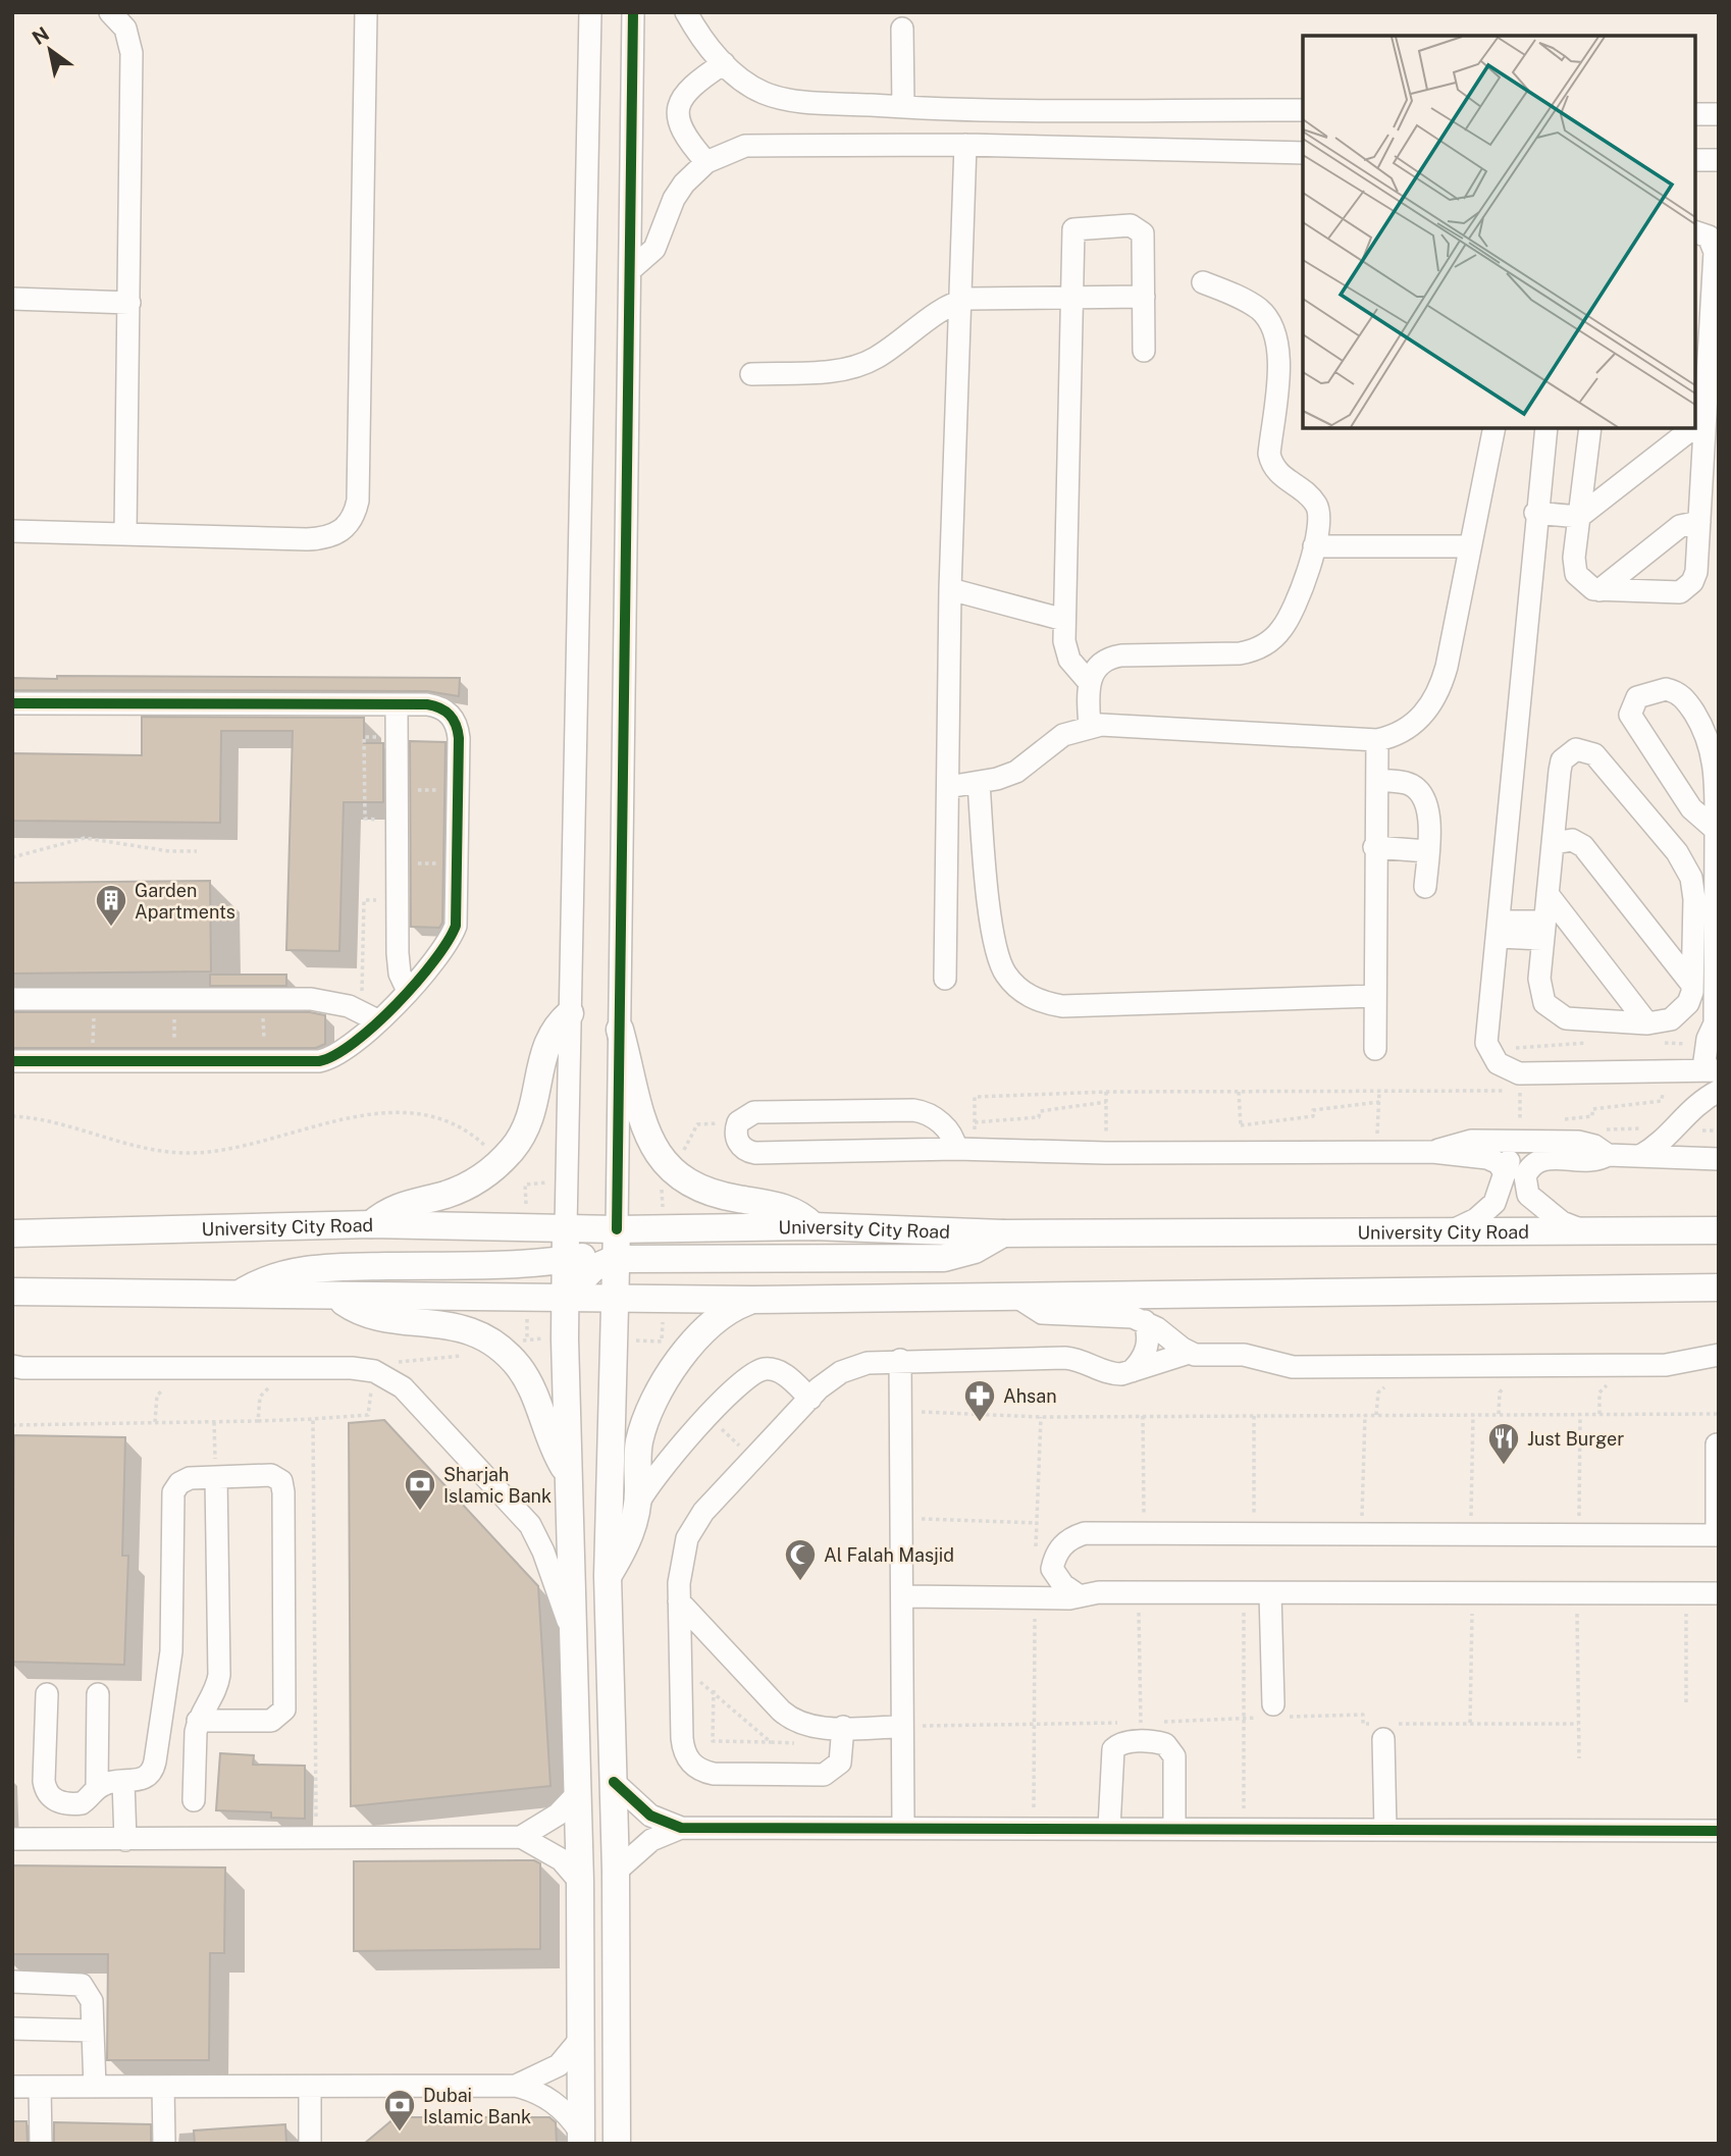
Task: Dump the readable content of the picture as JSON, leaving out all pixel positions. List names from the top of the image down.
{
  "streets": {
    "main road": ["University City Road"]
  },
  "places": {
    "building": ["Garden Apartments"],
    "pharmacy": ["Ahsan"],
    "restaurant": ["Just Burger"],
    "bank": ["Sharjah Islamic Bank", "Dubai Islamic Bank"],
    "mosque": ["Al Falah Masjid"]
  },
  "north": "top left"
}
